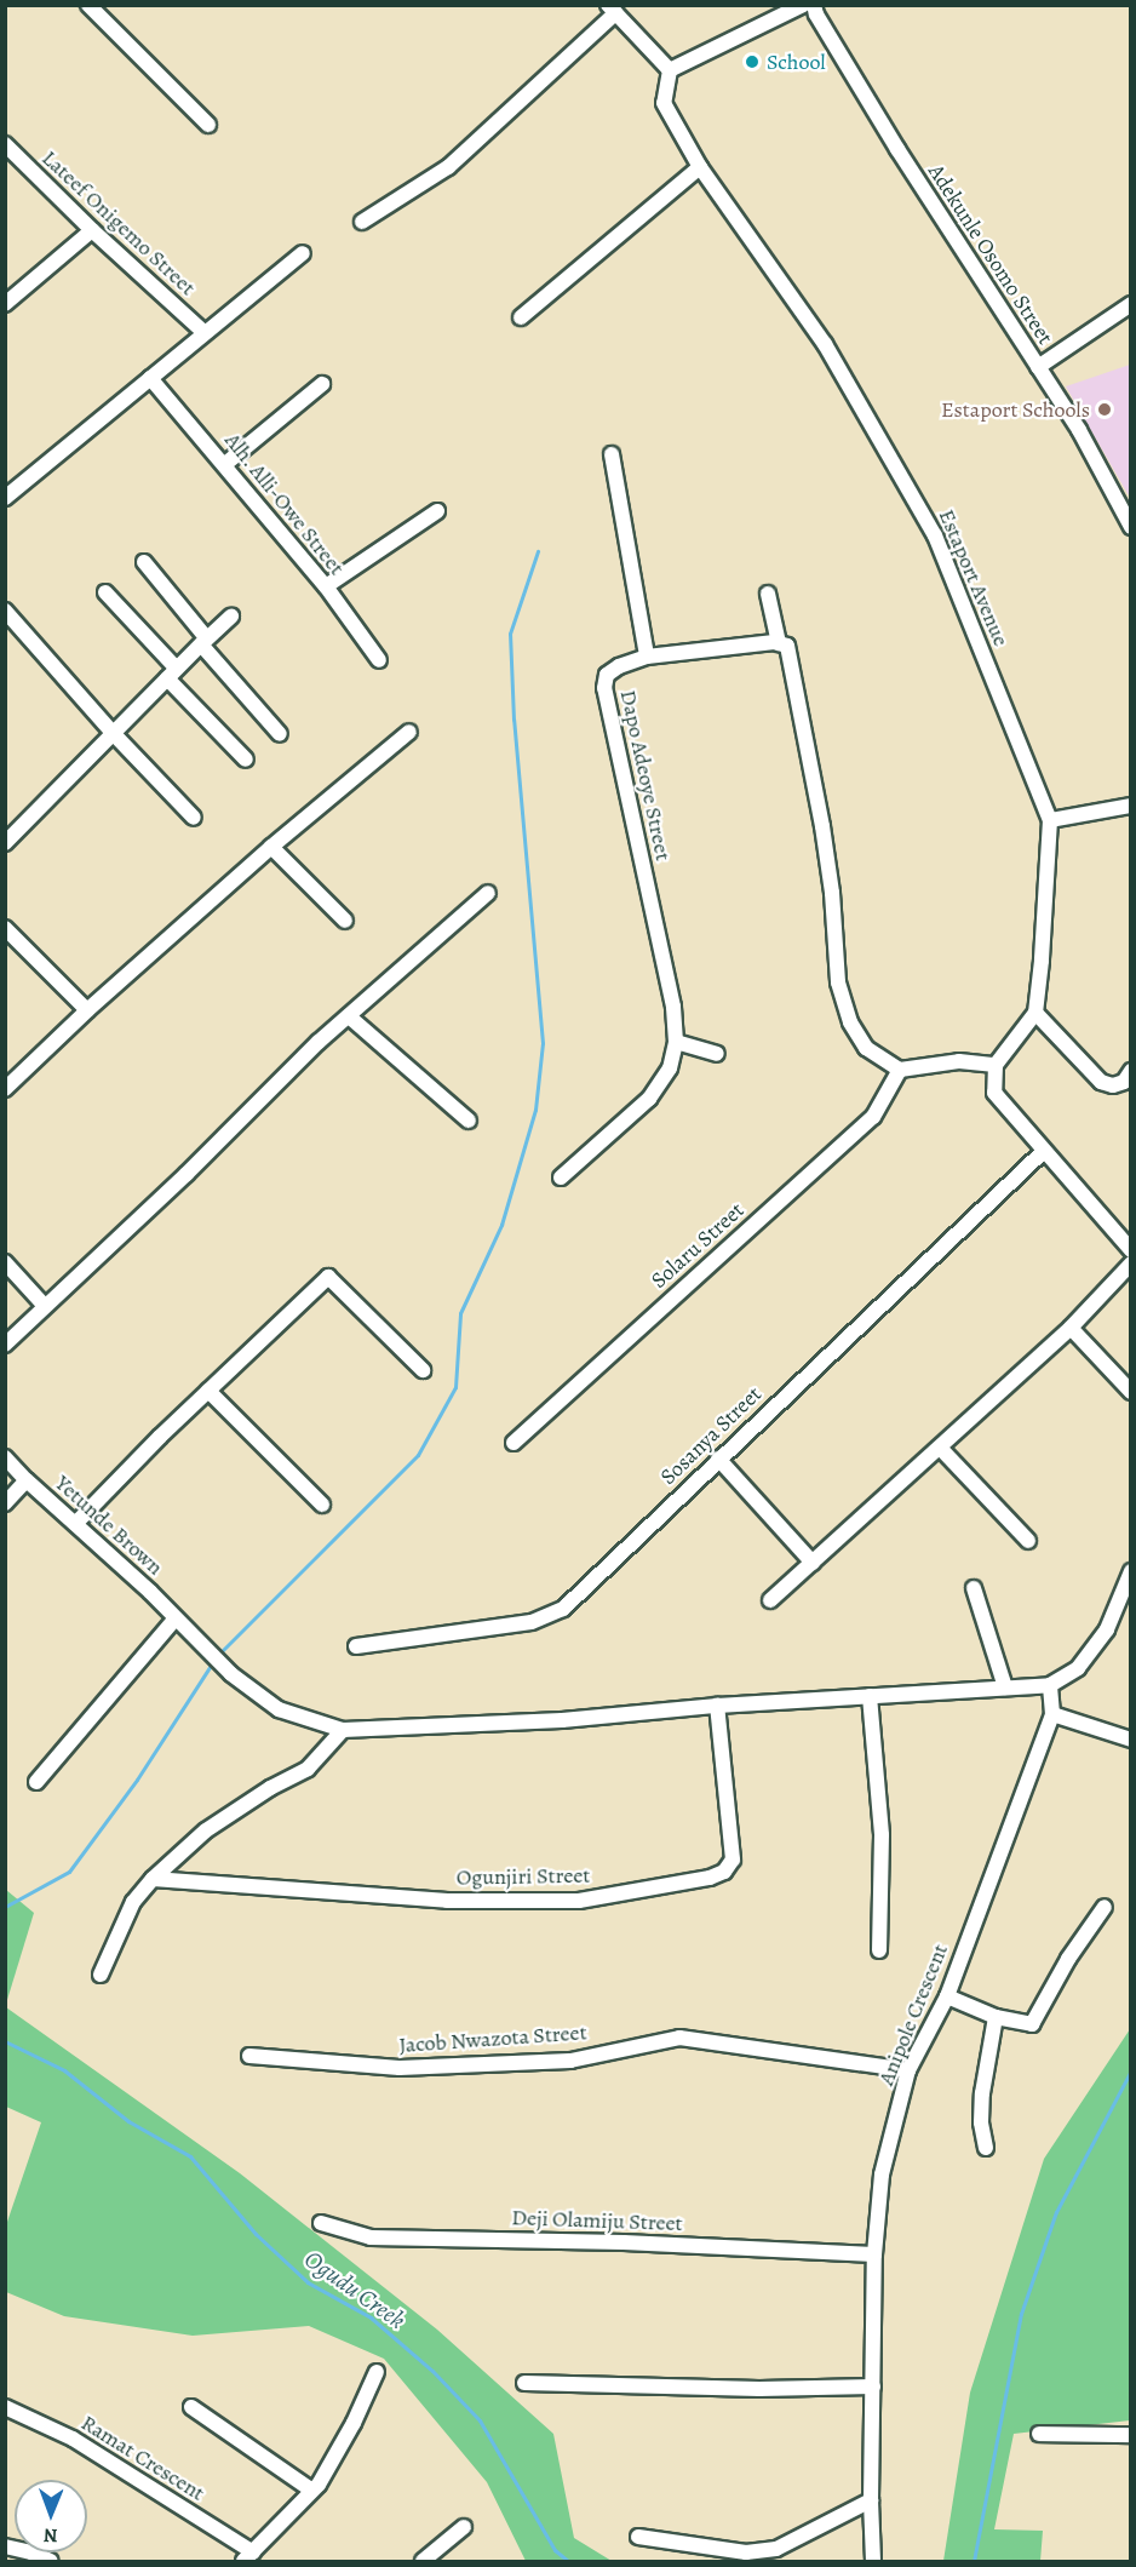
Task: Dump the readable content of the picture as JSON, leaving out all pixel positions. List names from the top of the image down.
{
  "streets": {
    "street": [
      "Lateef Onigemo Street",
      "Adekunle Osomo Street",
      "Alh. Alli-Owe Street",
      "Estaport Avenue",
      "Dapo Adeoye Street",
      "Solaru Street",
      "Sosanya Street",
      "Yetunde Brown",
      "Ogunjiri Street",
      "Anipole Crescent",
      "Jacob Nwazota Street",
      "Deji Olamiju Street",
      "Ramat Crescent"
    ]
  },
  "crossings": [
    ["Anipole Crescent", "Jacob Nwazota Street"],
    ["Anipole Crescent", "Deji Olamiju Street"]
  ],
  "water": ["Ogudu Creek"],
  "places": ["School", "Estaport Schools"],
  "north": "bottom"
}
